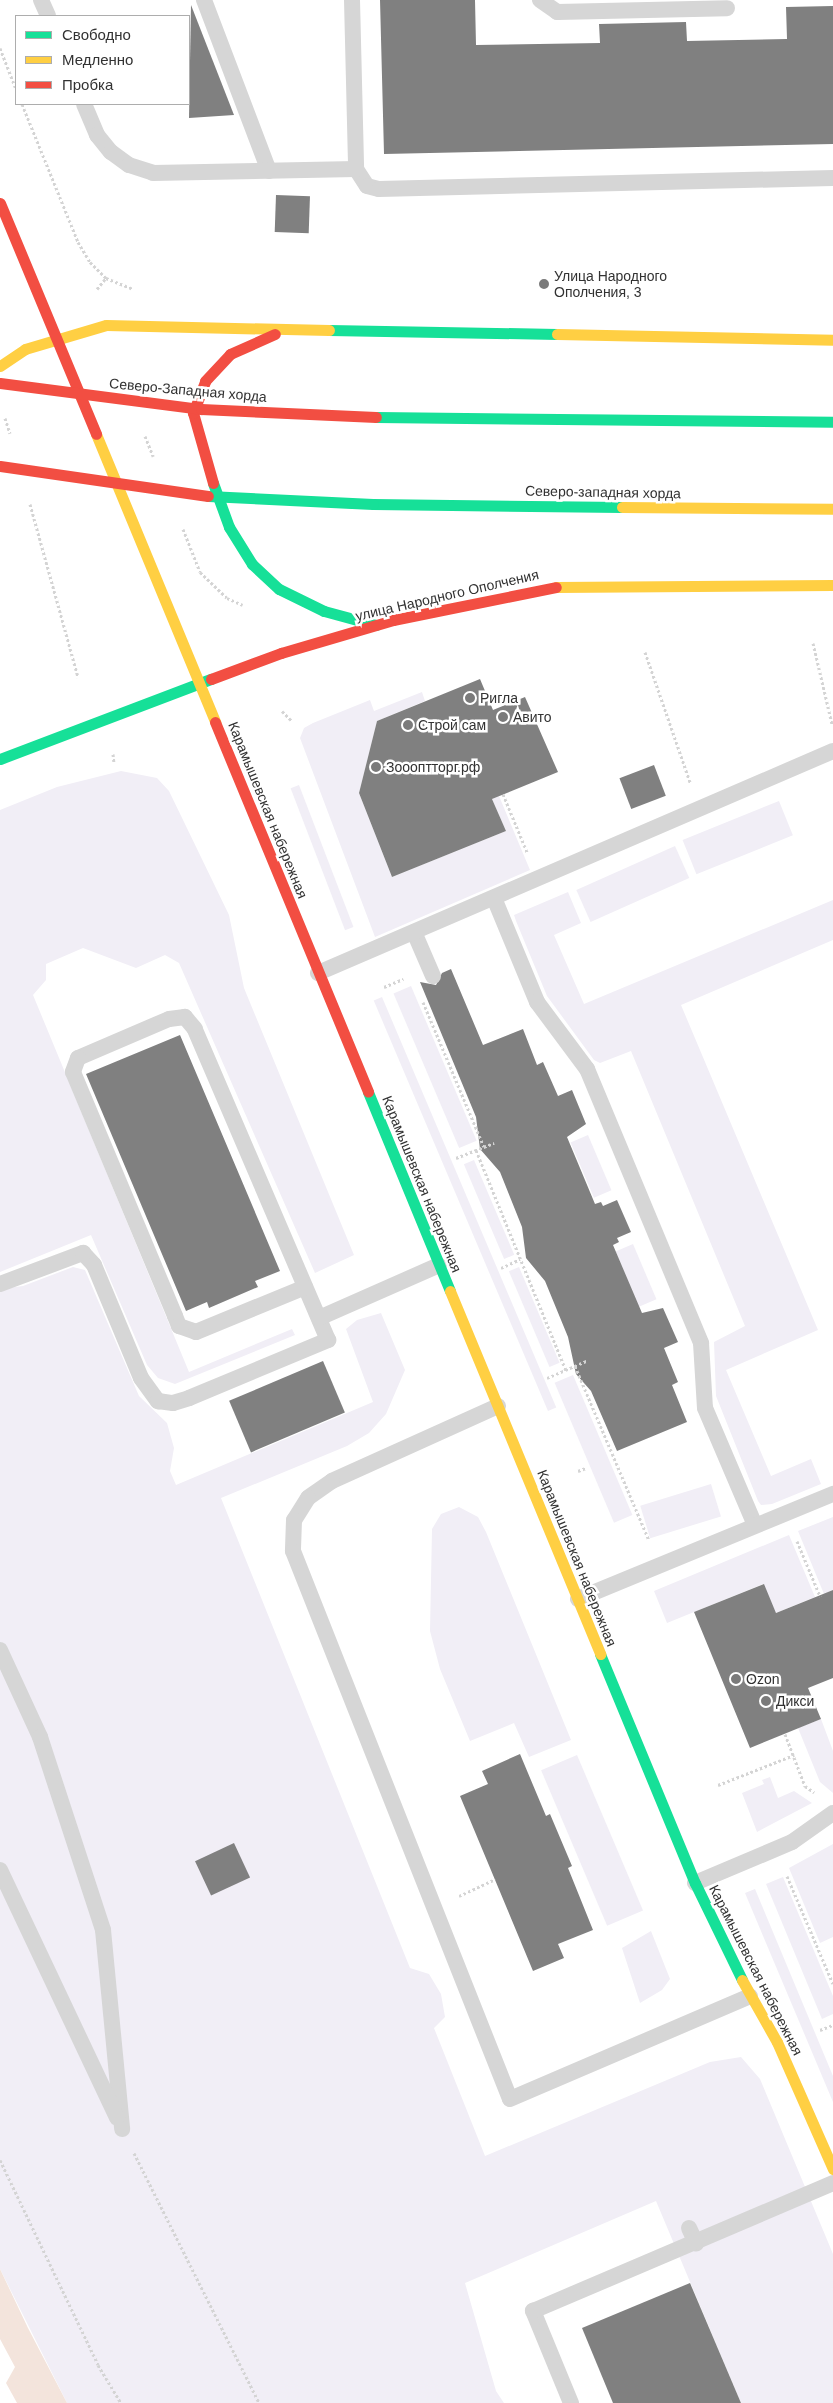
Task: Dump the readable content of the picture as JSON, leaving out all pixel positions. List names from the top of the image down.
{
  "streets": {
    "main road": [
      "Северо-Западная хорда",
      "Северо-западная хорда",
      "улица Народного Ополчения",
      "Карамышевская набережная"
    ]
  },
  "crossings": [
    ["улица Народного Ополчения", "Карамышевская набережная"]
  ],
  "places": [
    "Улица Народного Ополчения, 3",
    "Ригла",
    "Авито",
    "Строй сам",
    "Зоооптторг.рф",
    "Ozon",
    "Дикси"
  ],
  "legend": ["Свободно", "Медленно", "Пробка"]
}
